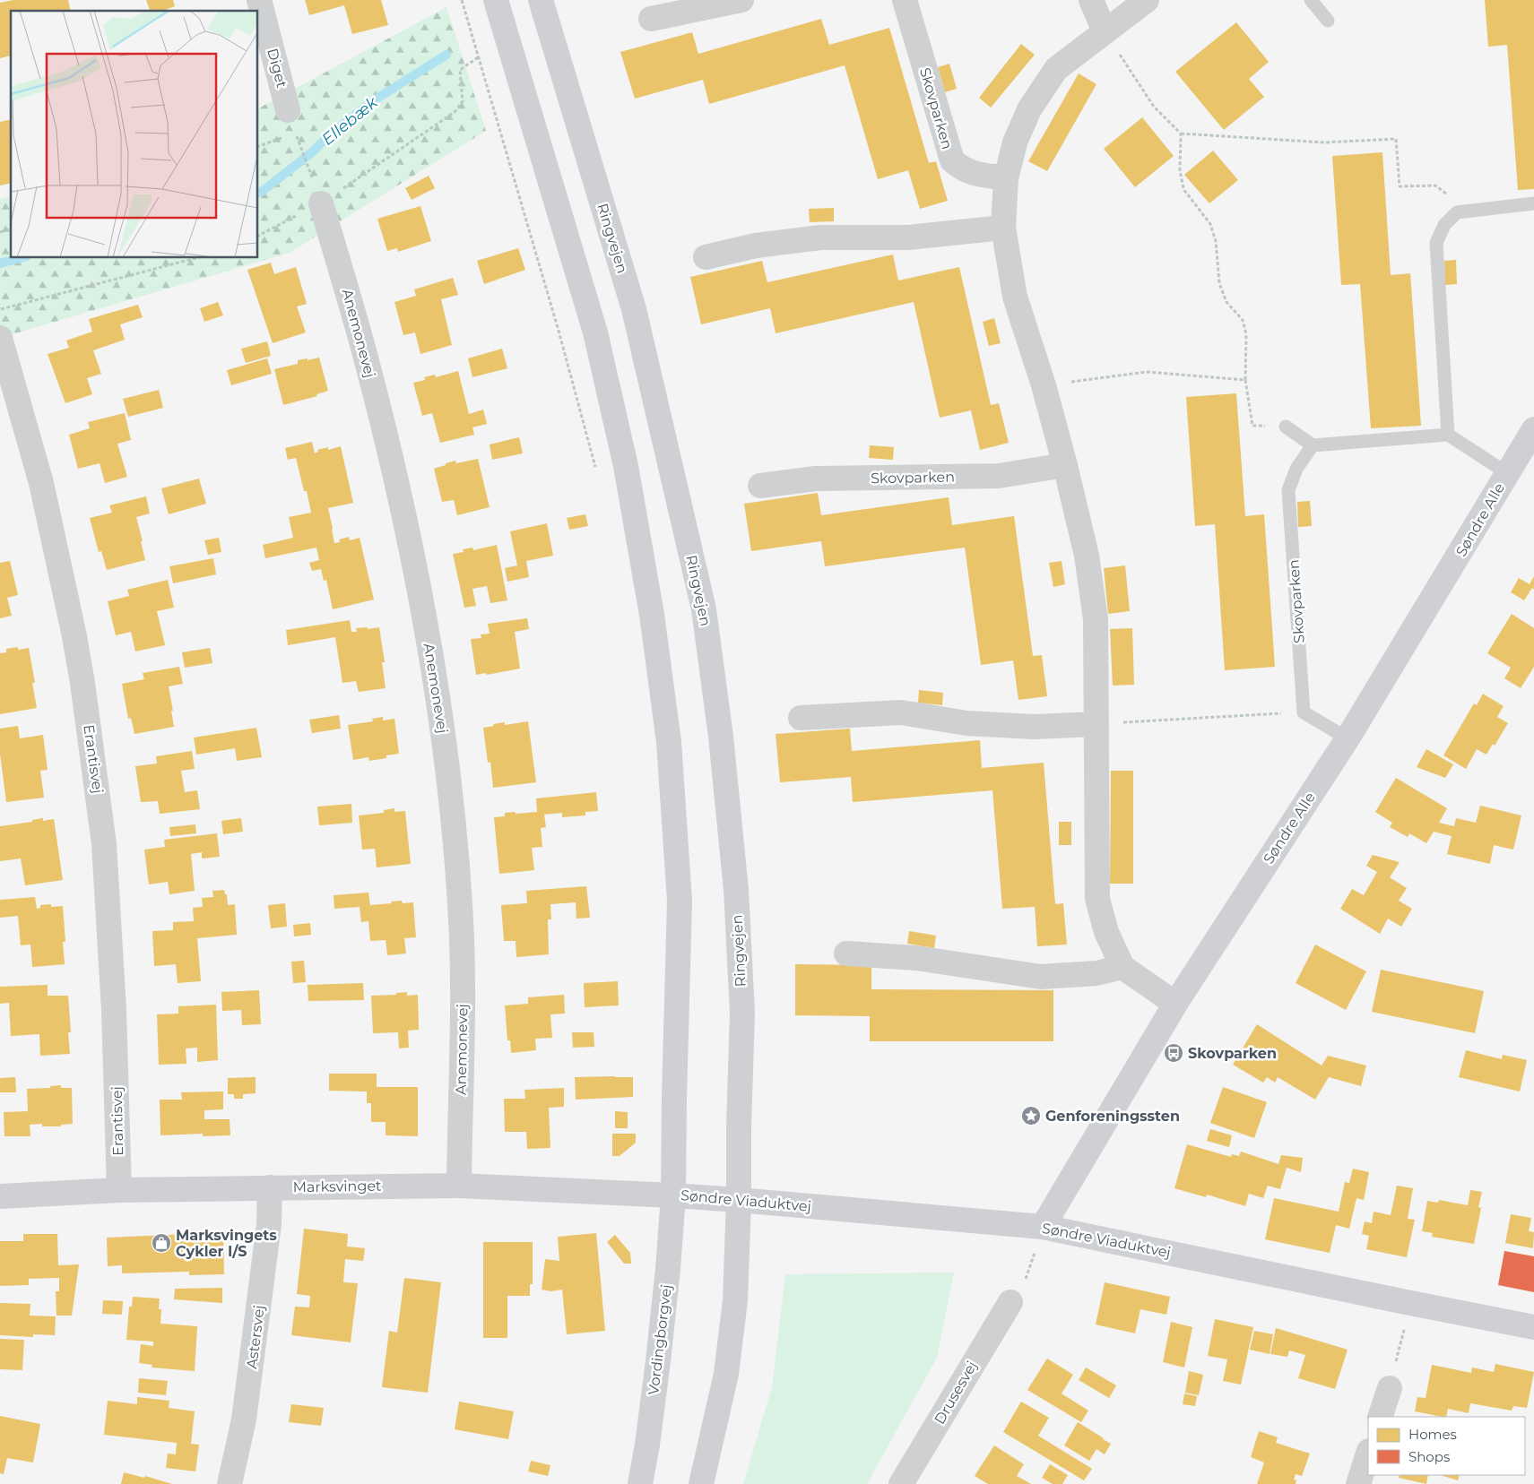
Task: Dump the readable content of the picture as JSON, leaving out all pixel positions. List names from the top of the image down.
{
  "streets": {
    "main road": [
      "Ringvejen",
      "Søndre Alle",
      "Marksvinget",
      "Søndre Viaduktvej",
      "Vordingborgvej"
    ],
    "street": [
      "Diget",
      "Skovparken",
      "Anemonevej",
      "Erantisvej",
      "Astersvej",
      "Drusesvej"
    ]
  },
  "crossings": [
    ["Ringvejen", "Søndre Viaduktvej"],
    ["Anemonevej", "Marksvinget"],
    ["Søndre Alle", "Søndre Viaduktvej"],
    ["Erantisvej", "Marksvinget"],
    ["Marksvinget", "Søndre Viaduktvej"],
    ["Marksvinget", "Astersvej"],
    ["Marksvinget", "Vordingborgvej"],
    ["Søndre Viaduktvej", "Vordingborgvej"]
  ],
  "water": ["Ellebæk"],
  "places": {
    "bus stop": ["Skovparken"],
    "place": ["Genforeningssten"],
    "shop": ["Marksvingets Cykler I/S"]
  },
  "legend": ["Homes", "Shops"]
}
